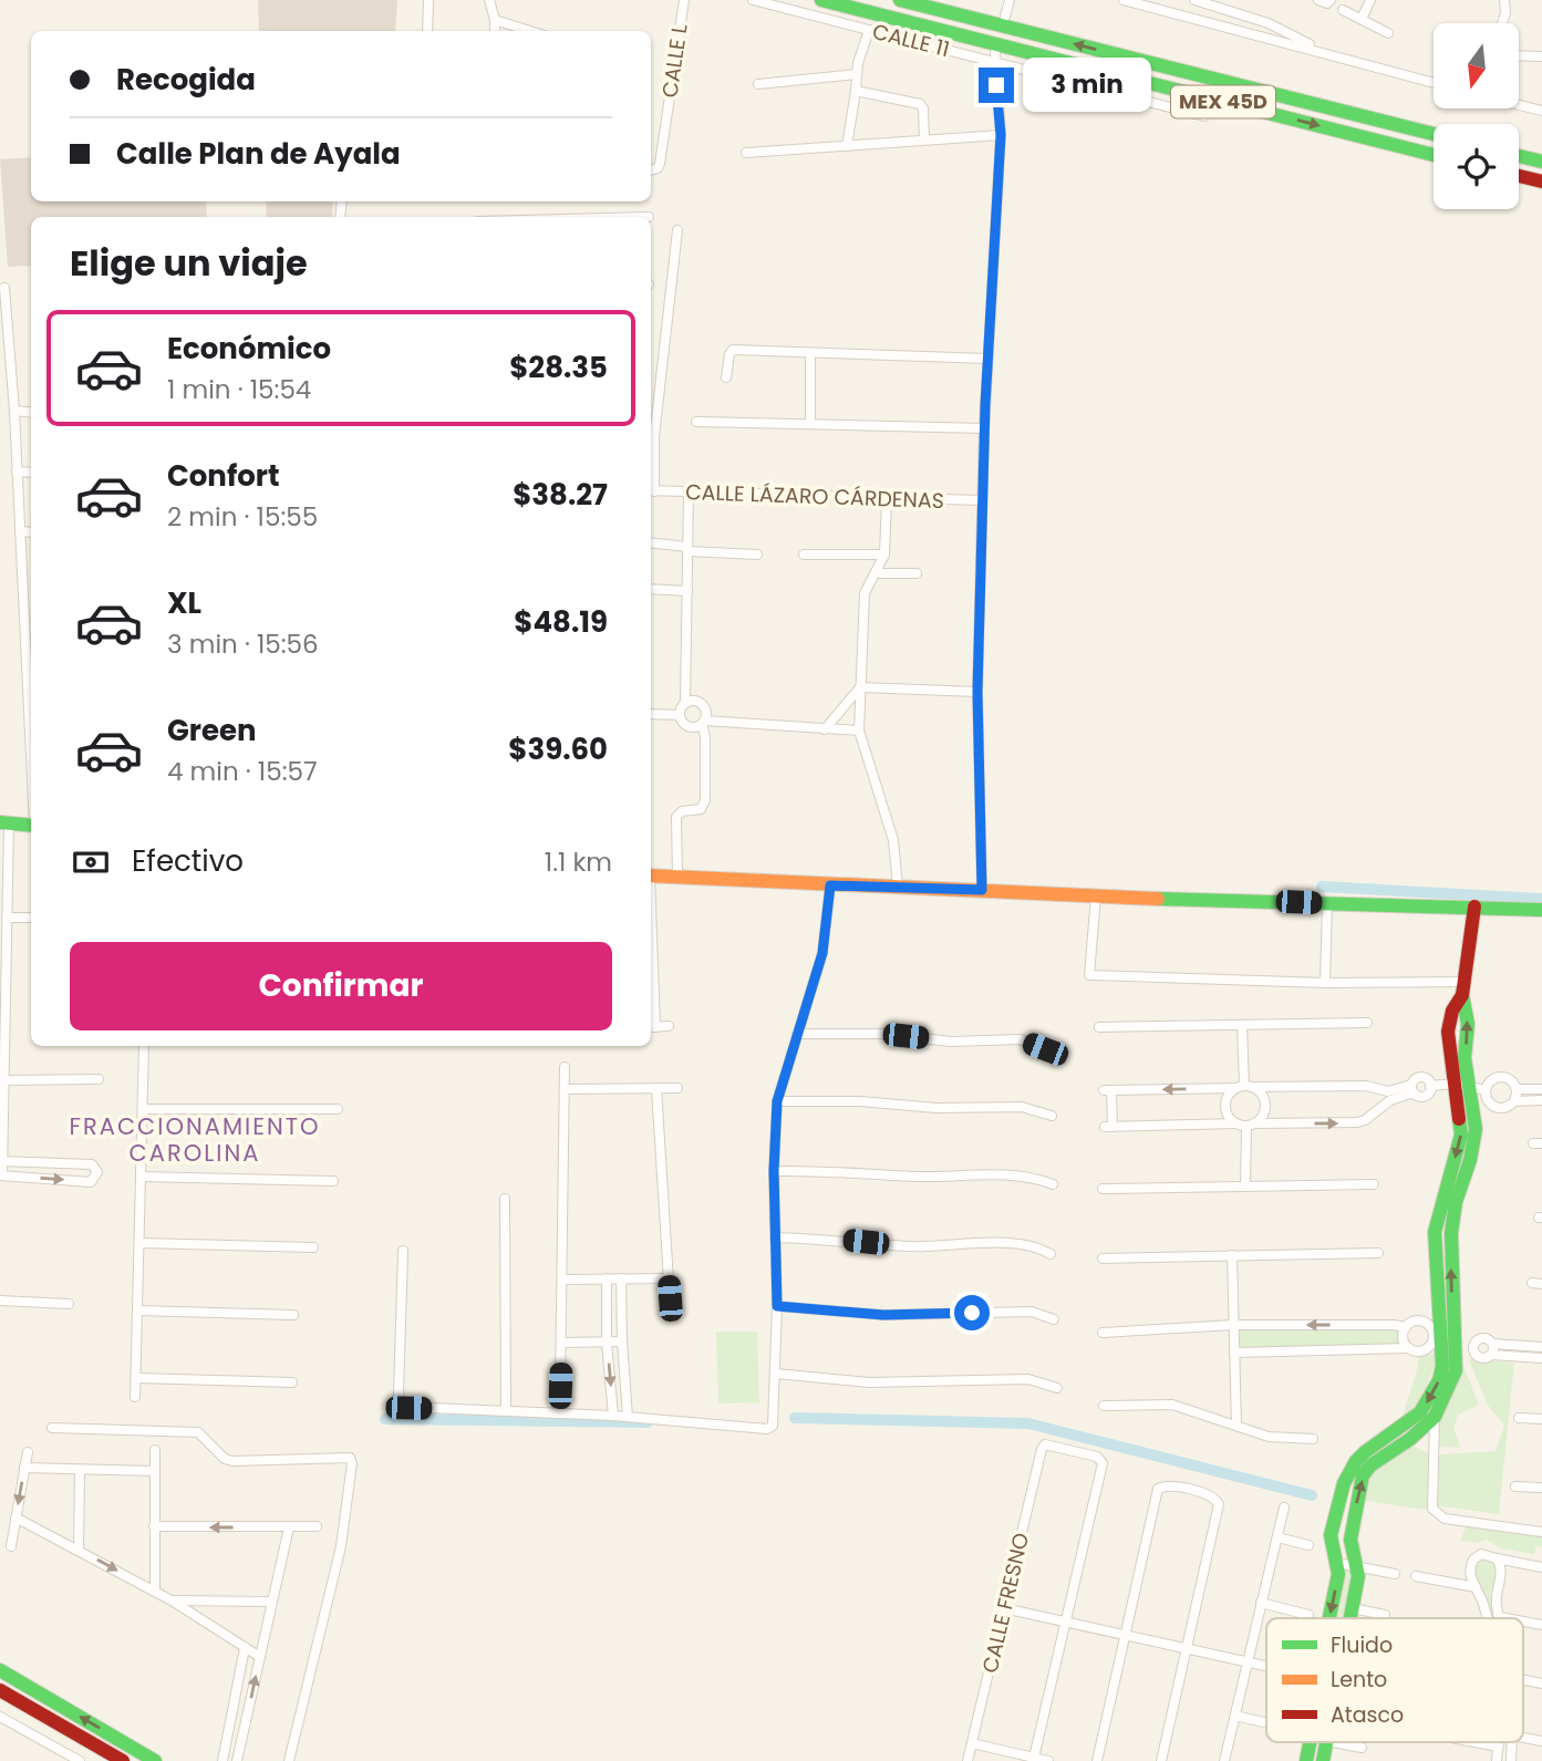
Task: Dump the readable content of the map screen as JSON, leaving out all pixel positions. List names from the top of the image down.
{
  "streets": {
    "main road": ["MEX 45D"],
    "street": [
      "CALLE 11",
      "CALLE L",
      "CALLE LÁZARO CÁRDENAS",
      "CALLE FRESNO"
    ]
  },
  "districts": ["FRACCIONAMIENTO CAROLINA"],
  "legend": ["Fluido", "Lento", "Atasco"],
  "north": "bottom",
  "page": {
    "banner": ["Recogida", "Calle Plan de Ayala"],
    "bubble": "3 min",
    "heading": "Elige un viaje",
    "list": [
      {
        "name": "Económico",
        "note": "1 min · 15:54",
        "value": "$28.35"
      },
      {
        "name": "Confort",
        "note": "2 min · 15:55",
        "value": "$38.27"
      },
      {
        "name": "XL",
        "note": "3 min · 15:56",
        "value": "$48.19"
      },
      {
        "name": "Green",
        "note": "4 min · 15:57",
        "value": "$39.60"
      }
    ],
    "pay": ["Efectivo", "1.1 km"],
    "buttons": "Confirmar"
  }
}
